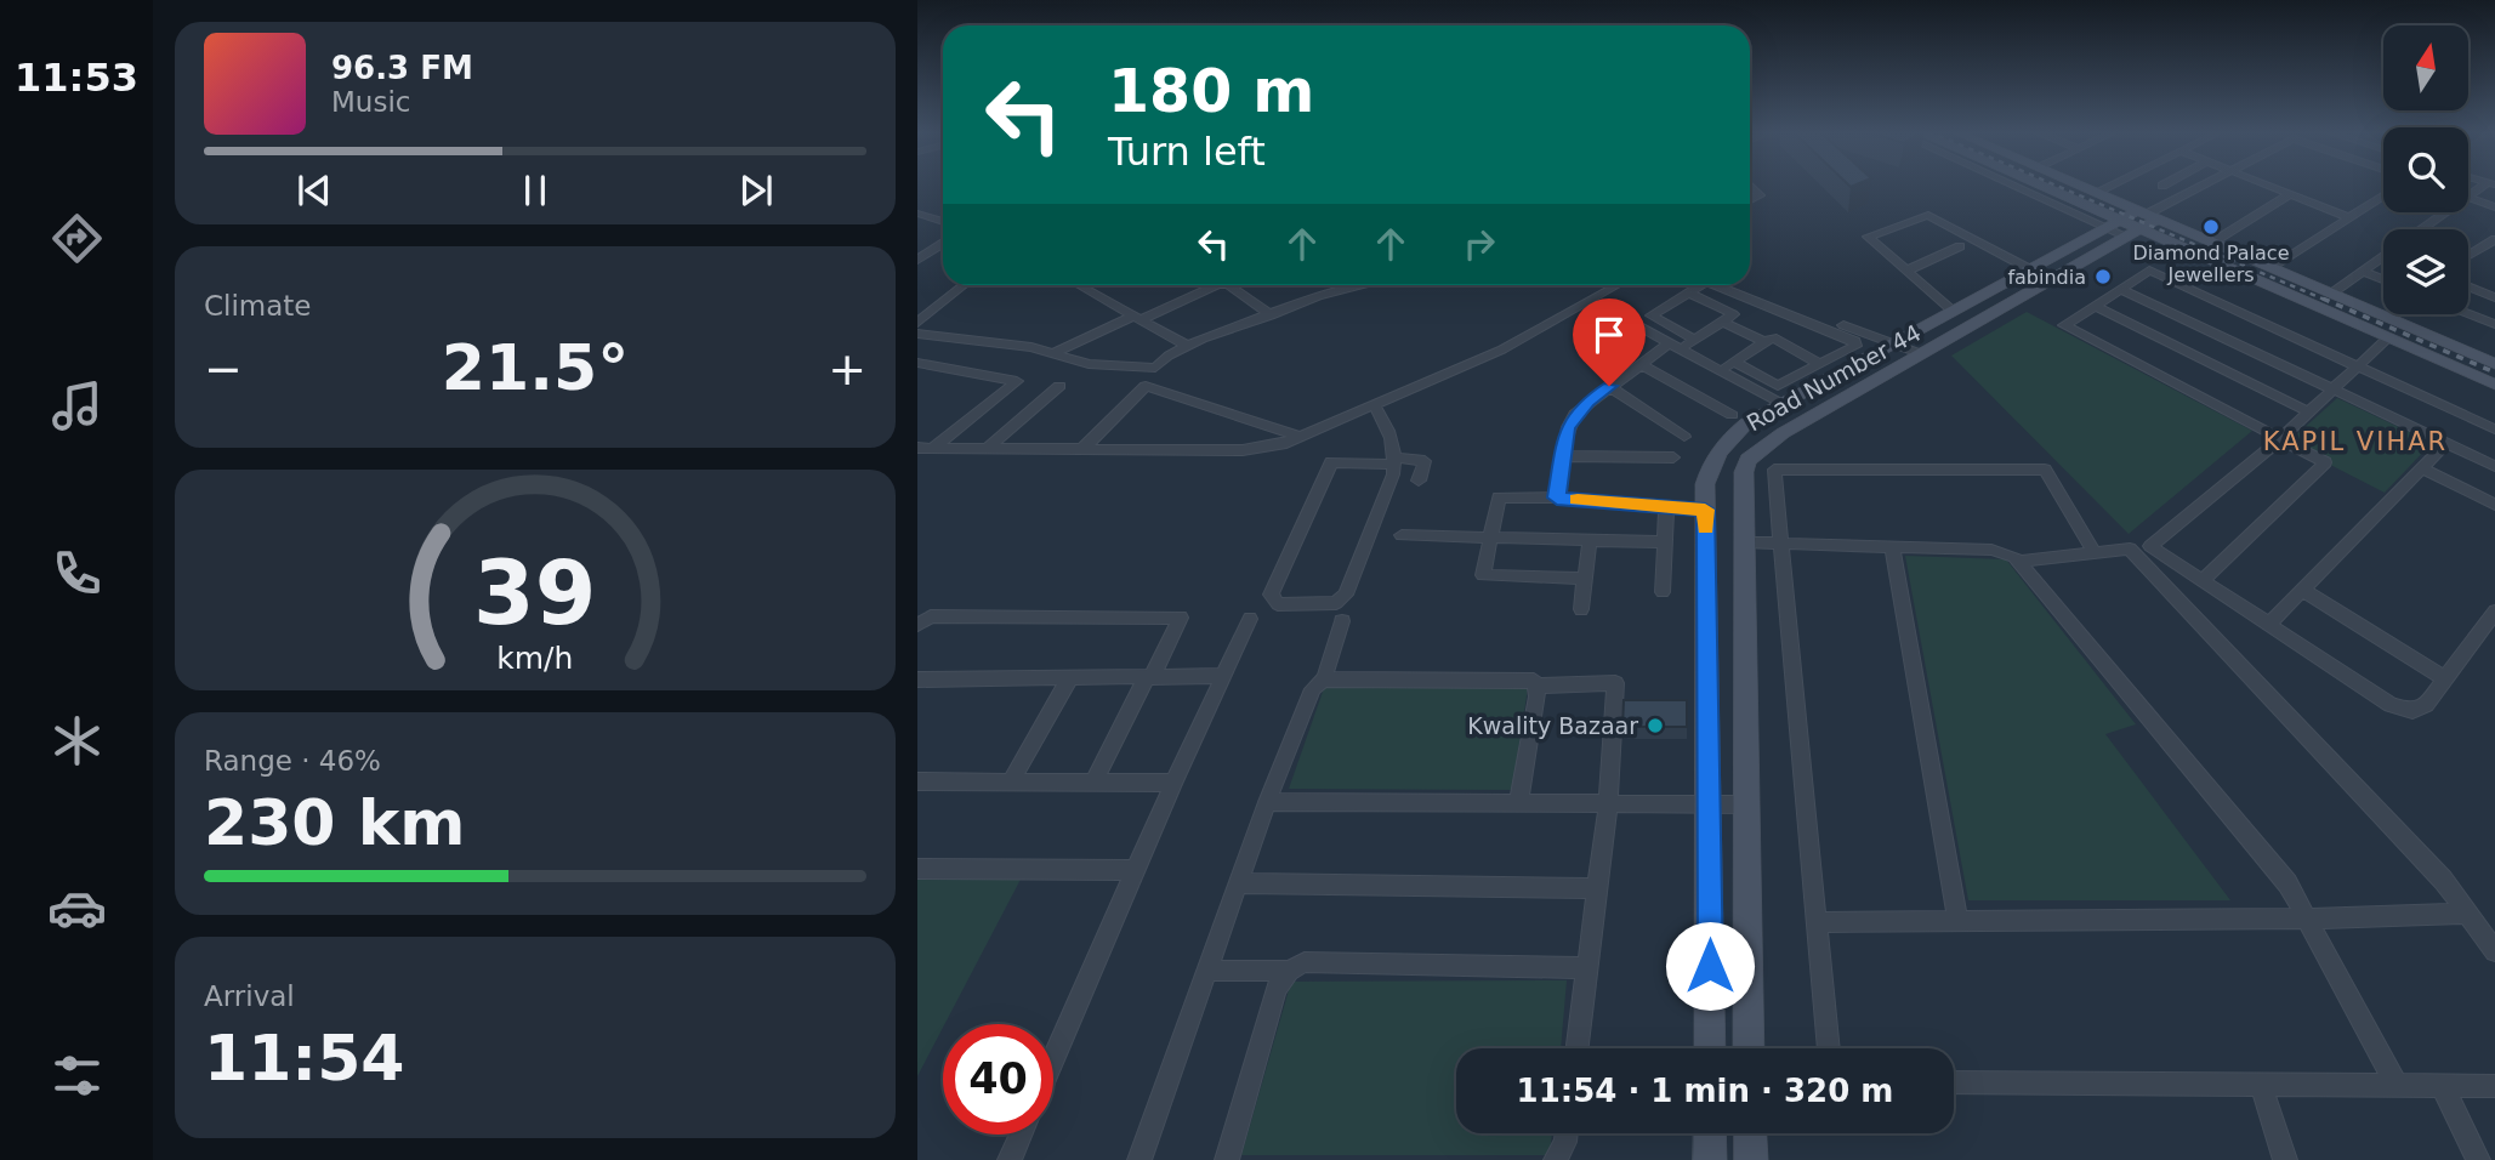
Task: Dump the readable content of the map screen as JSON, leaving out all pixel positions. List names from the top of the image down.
{
  "streets": {
    "street": ["Road Number 44"]
  },
  "districts": ["KAPIL VIHAR"],
  "places": ["Diamond Palace Jewellers", "fabindia", "Kwality Bazaar"],
  "north": "top",
  "page": {
    "tabs": "11:53",
    "turn": ["180 m", "Turn left"],
    "song": ["96.3 FM", "Music"],
    "tile": [
      "Climate",
      ["Range · 46%", "230 km"],
      ["Arrival", "11:54"]
    ],
    "heat": ["−", "21.5°", "+"],
    "limit": "40",
    "trip": "11:54 · 1 min · 320 m",
    "gauge": ["39", "km/h"]
  }
}
